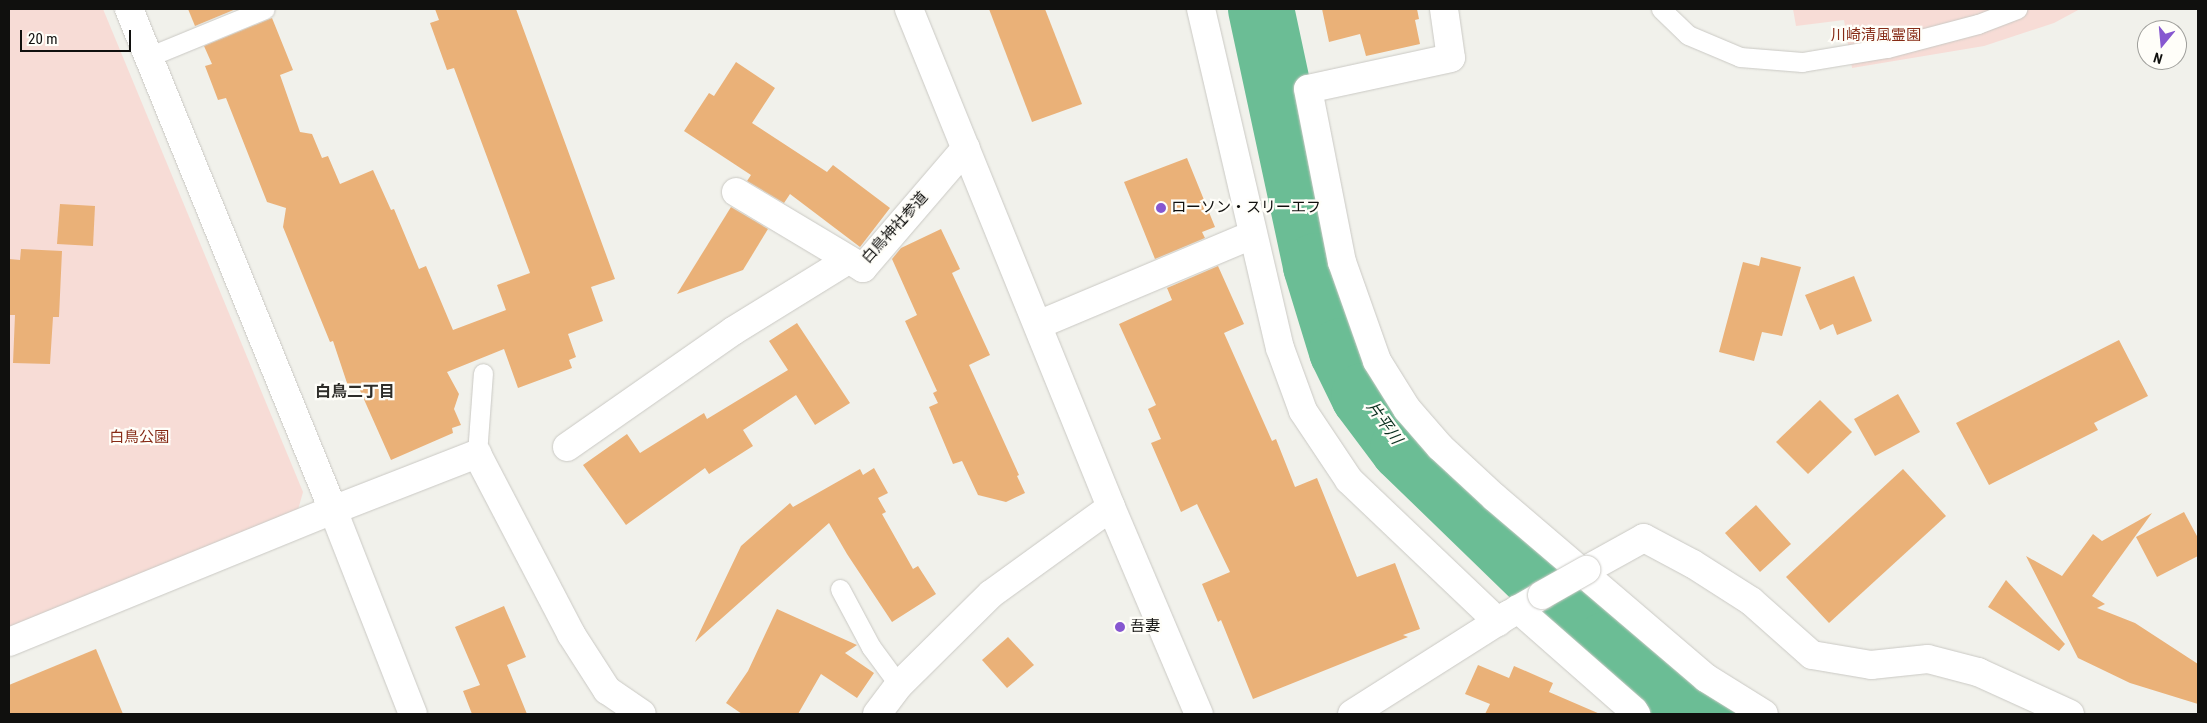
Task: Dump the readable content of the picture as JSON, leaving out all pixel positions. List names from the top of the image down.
{
  "streets": {
    "street": ["白鳥神社参道"]
  },
  "districts": ["白鳥二丁目"],
  "water": ["片平川"],
  "parks": ["川崎清風霊園", "白鳥公園"],
  "places": ["ローソン・スリーエフ", "吾妻"],
  "scale_bar": "20 m",
  "north": "bottom"
}
